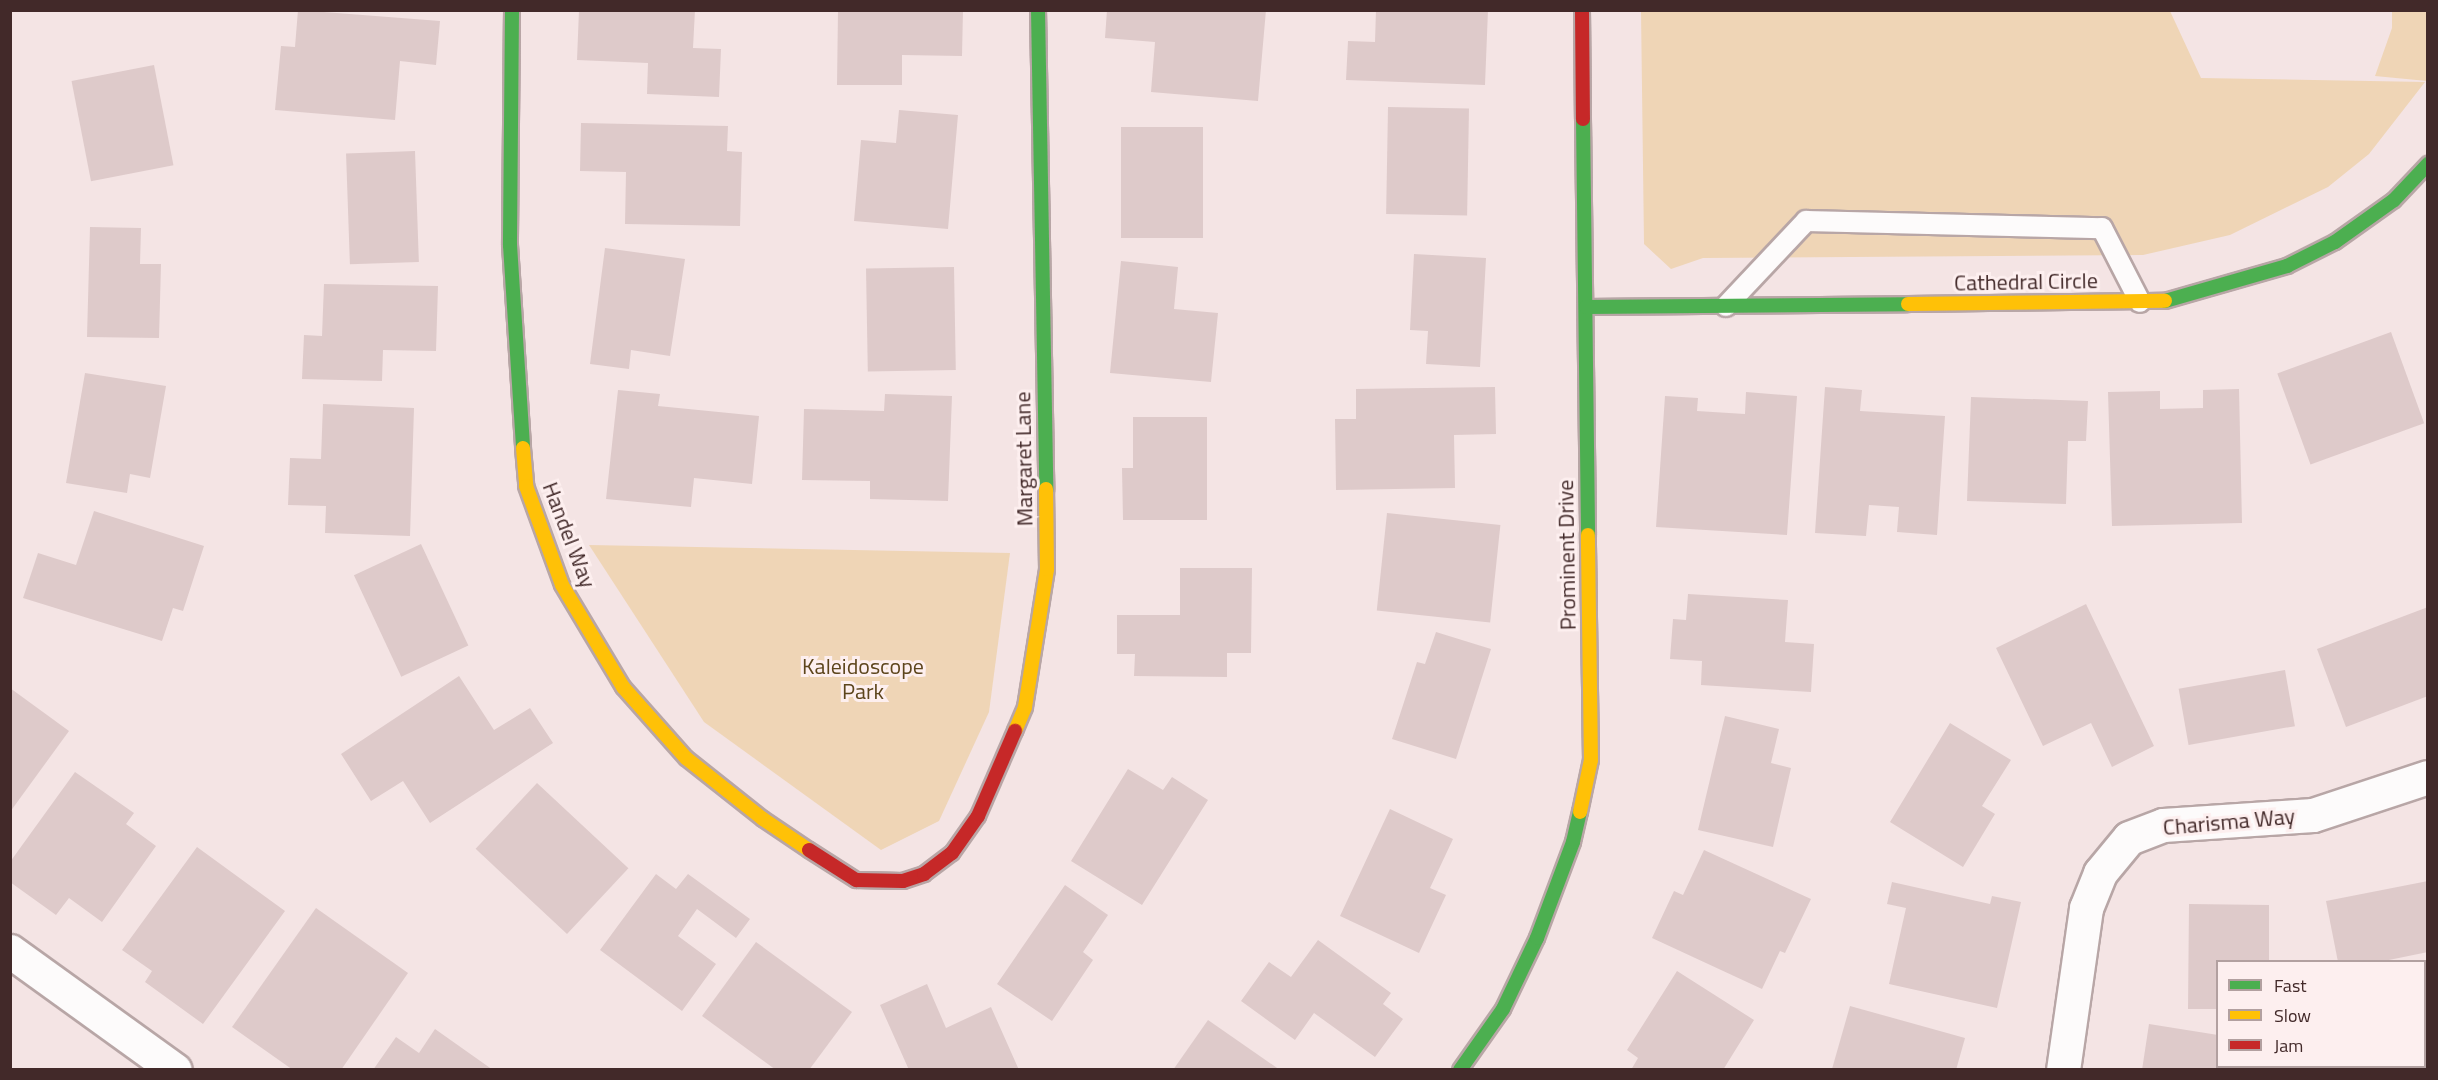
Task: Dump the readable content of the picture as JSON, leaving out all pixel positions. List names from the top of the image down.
{
  "streets": {
    "street": [
      "Cathedral Circle",
      "Margaret Lane",
      "Handel Way",
      "Prominent Drive",
      "Charisma Way"
    ]
  },
  "crossings": [
    ["Cathedral Circle", "Prominent Drive"],
    ["Margaret Lane", "Handel Way"]
  ],
  "parks": ["Kaleidoscope Park"],
  "legend": ["Fast", "Slow", "Jam"]
}
